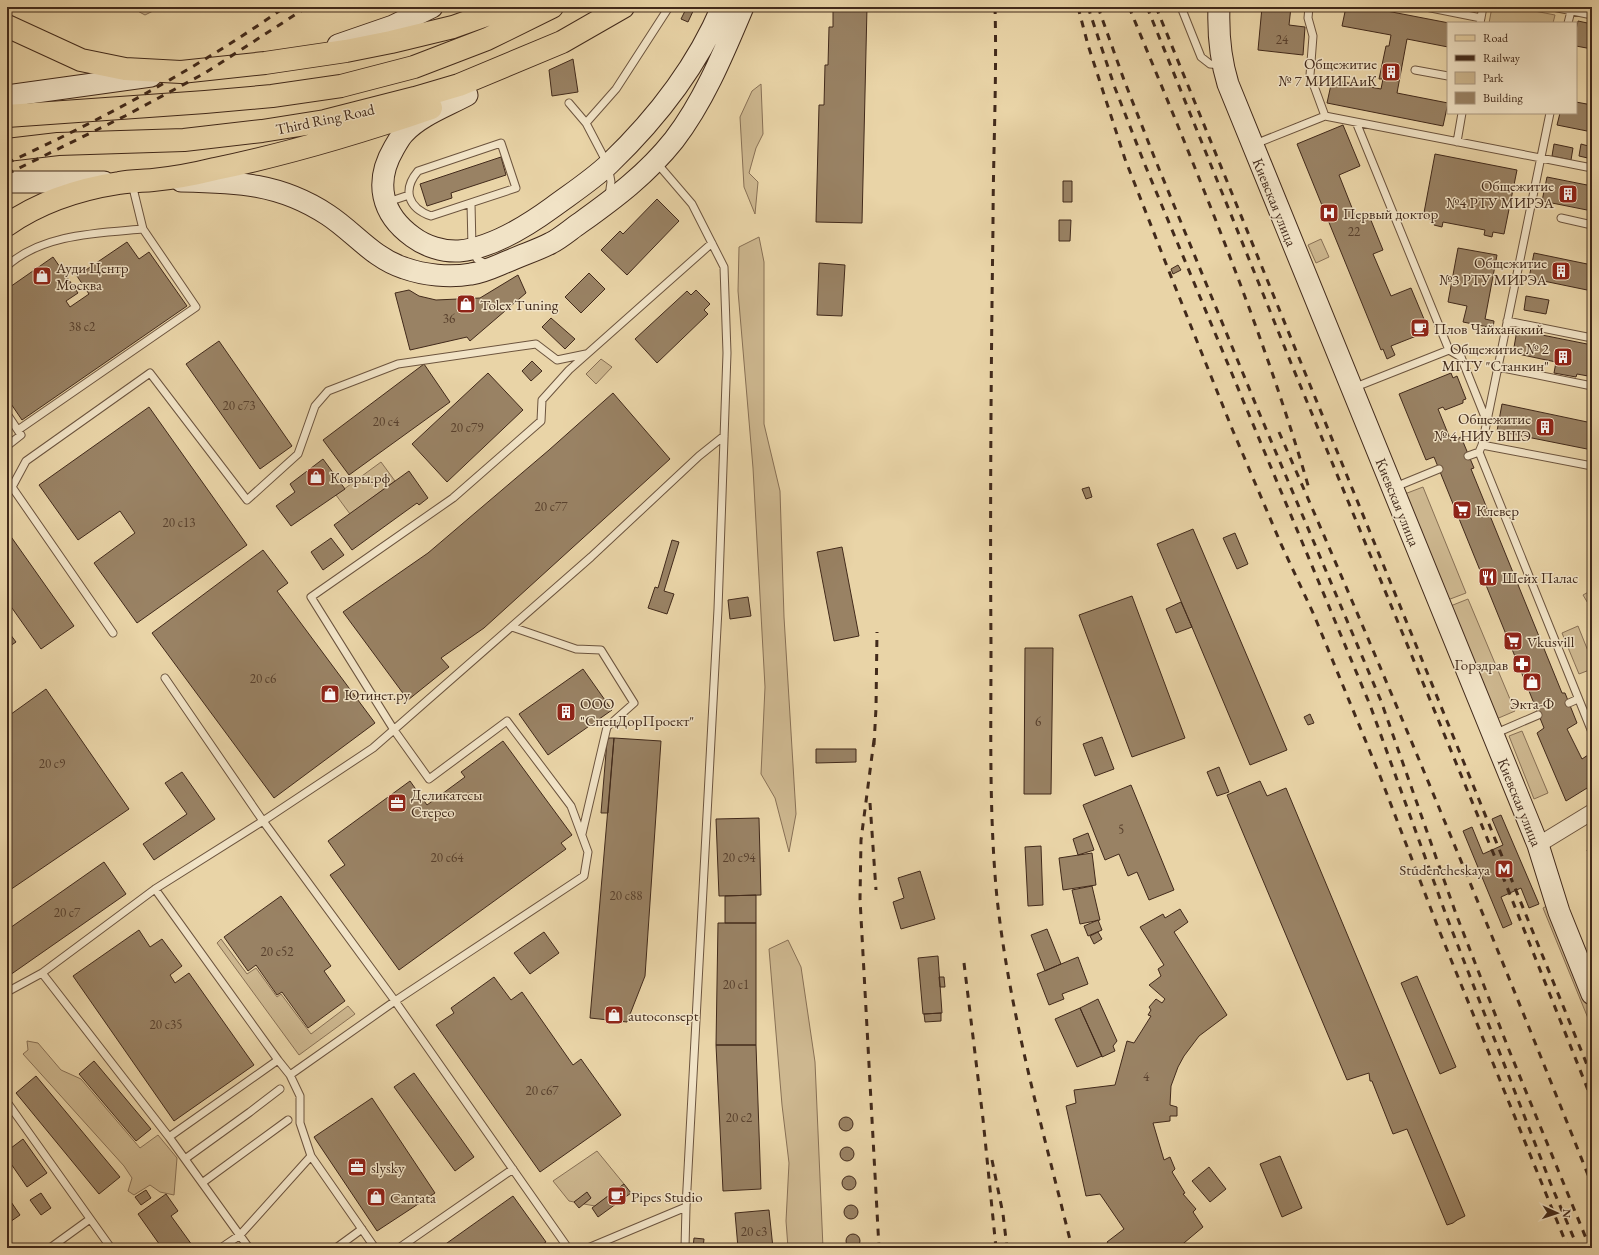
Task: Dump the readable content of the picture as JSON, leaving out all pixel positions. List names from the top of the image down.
{
  "streets": {
    "main road": ["Third Ring Road", "Киевская улица"]
  },
  "places": {
    "building": [
      "Общежитие № 7 МИИГАиК",
      "Общежитие №4 РТУ МИРЭА",
      "Общежитие №3 РТУ МИРЭА",
      "Общежитие № 2 МГТУ \"Станкин\"",
      "Общежитие № 4 НИУ ВШЭ",
      "ООО \"СпецДорПроект\""
    ],
    "hospital": ["Первый доктор"],
    "shop": [
      "Ауди Центр Москва",
      "Tolex Tuning",
      "Ковры.рф",
      "Экта-Ф",
      "Ютинет.ру",
      "autoconsept",
      "Cantata"
    ],
    "cafe": ["Плов Чайханский", "Pipes Studio"],
    "supermarket": ["Клевер", "Vkusvill"],
    "restaurant": ["Шейх Палас"],
    "pharmacy": ["Горздрав"],
    "office": ["Деликатесы Стерео", "slysky"],
    "metro station": ["Studencheskaya"]
  },
  "house_numbers": [
    "24",
    "22",
    "36",
    "38 с2",
    "20 с73",
    "20 с4",
    "20 с79",
    "20 с77",
    "20 с13",
    "20 с6",
    "6",
    "20 с9",
    "5",
    "20 с64",
    "20 с94",
    "20 с88",
    "20 с7",
    "20 с52",
    "20 с1",
    "20 с35",
    "4",
    "20 с67",
    "20 с2",
    "20 с3"
  ],
  "legend": [
    "Road",
    "Railway",
    "Park",
    "Building"
  ],
  "north": "right"
}
